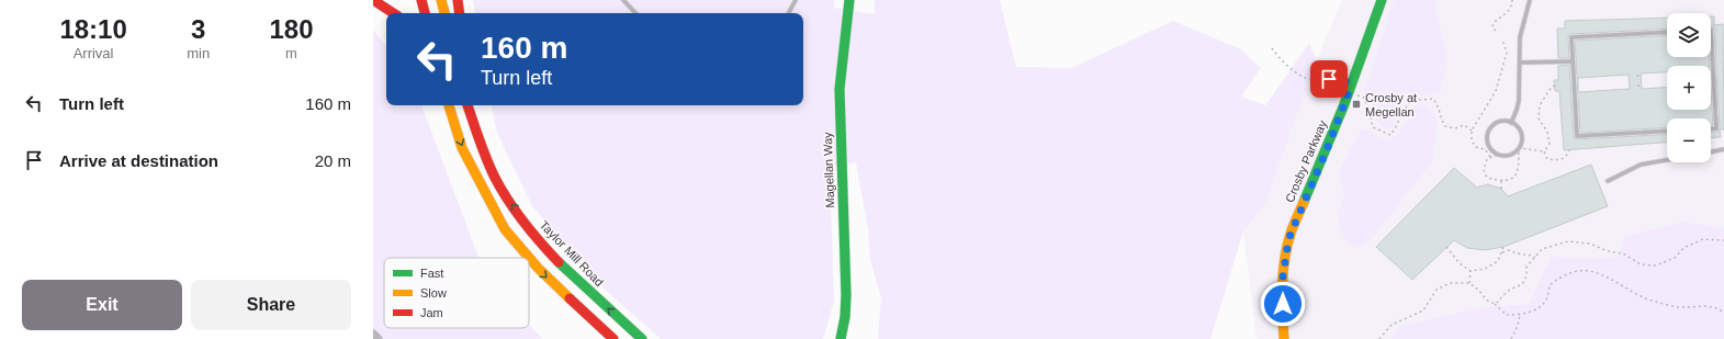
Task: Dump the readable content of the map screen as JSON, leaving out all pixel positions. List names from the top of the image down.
{
  "streets": {
    "main road": ["Crosby Parkway", "Magellan Way", "Taylor Mill Road"]
  },
  "places": {
    "transit": ["Crosby at Megellan"]
  },
  "legend": ["Fast", "Slow", "Jam"],
  "page": {
    "eta": [
      "18:10",
      "Arrival",
      "3",
      "min",
      "180",
      "m"
    ],
    "map_buttons": ["+", "−"],
    "turn": ["160 m", "Turn left"],
    "list": [
      {
        "name": "Turn left",
        "value": "160 m"
      },
      {
        "name": "Arrive at destination",
        "value": "20 m"
      }
    ],
    "buttons": ["Exit", "Share"]
  }
}
